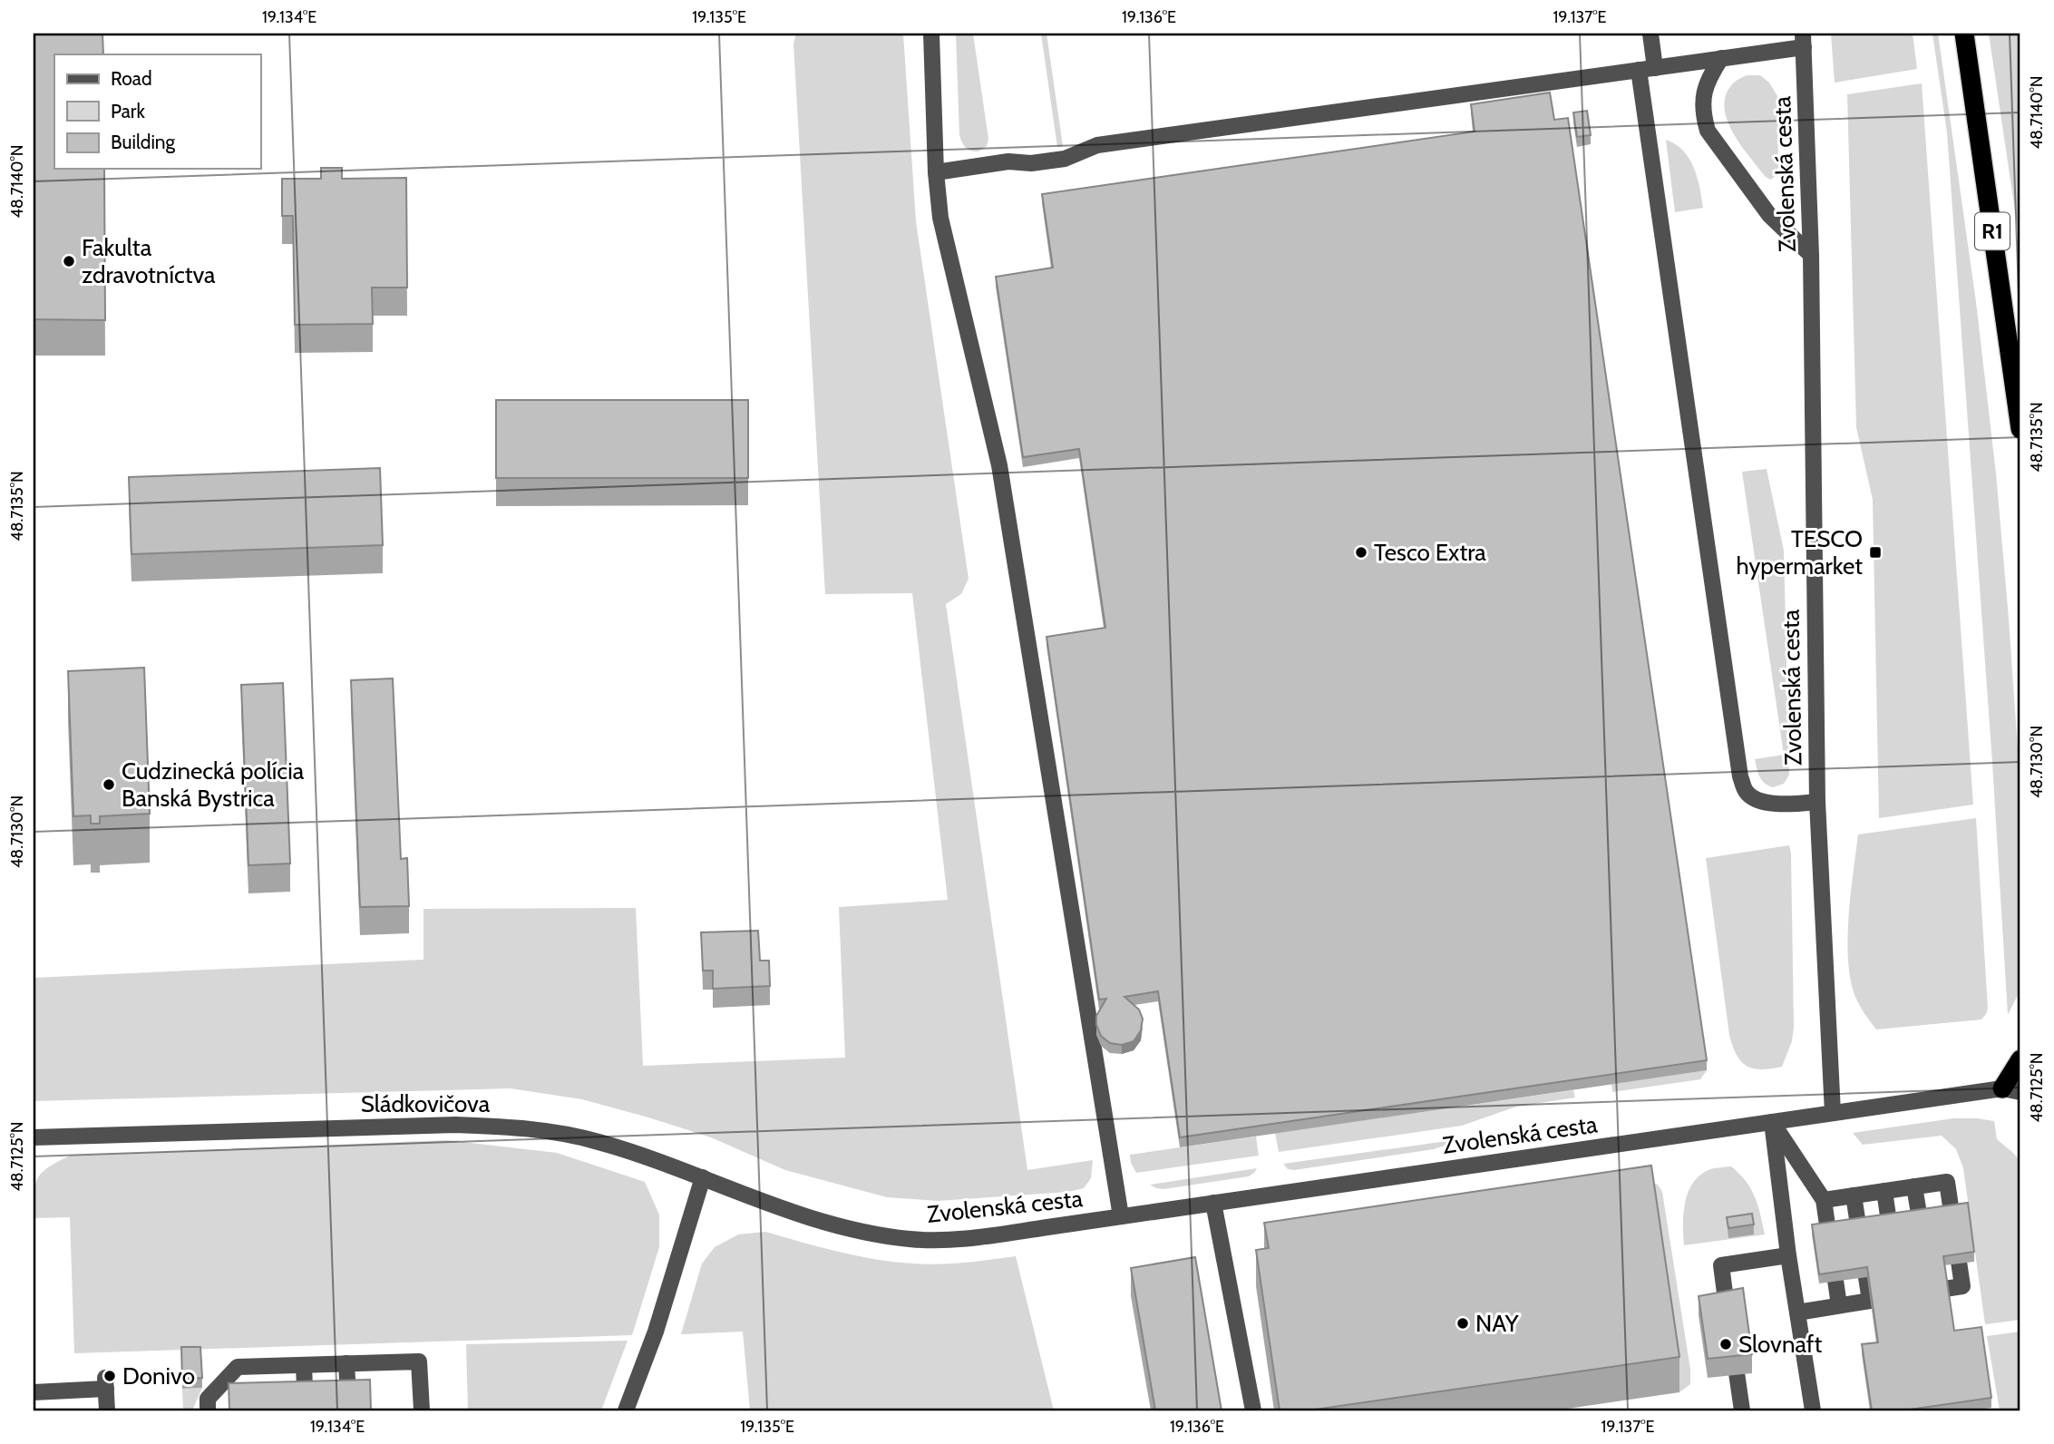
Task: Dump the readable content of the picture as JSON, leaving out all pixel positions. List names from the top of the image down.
{
  "streets": {
    "highway": ["R1"],
    "street": ["Zvolenská cesta", "Sládkovičova"]
  },
  "crossings": [
    ["Zvolenská cesta", "Sládkovičova"]
  ],
  "places": {
    "other": [
      "Fakulta zdravotníctva",
      "Tesco Extra",
      "Cudzinecká polícia Banská Bystrica",
      "NAY",
      "Slovnaft",
      "Donivo"
    ],
    "transit": ["TESCO hypermarket"]
  },
  "legend": ["Road", "Park", "Building"],
  "coordinates": [
    "19.134°E",
    "19.135°E",
    "19.136°E",
    "19.137°E",
    "48.7140°N",
    "48.7135°N",
    "48.7130°N",
    "48.7125°N"
  ]
}
